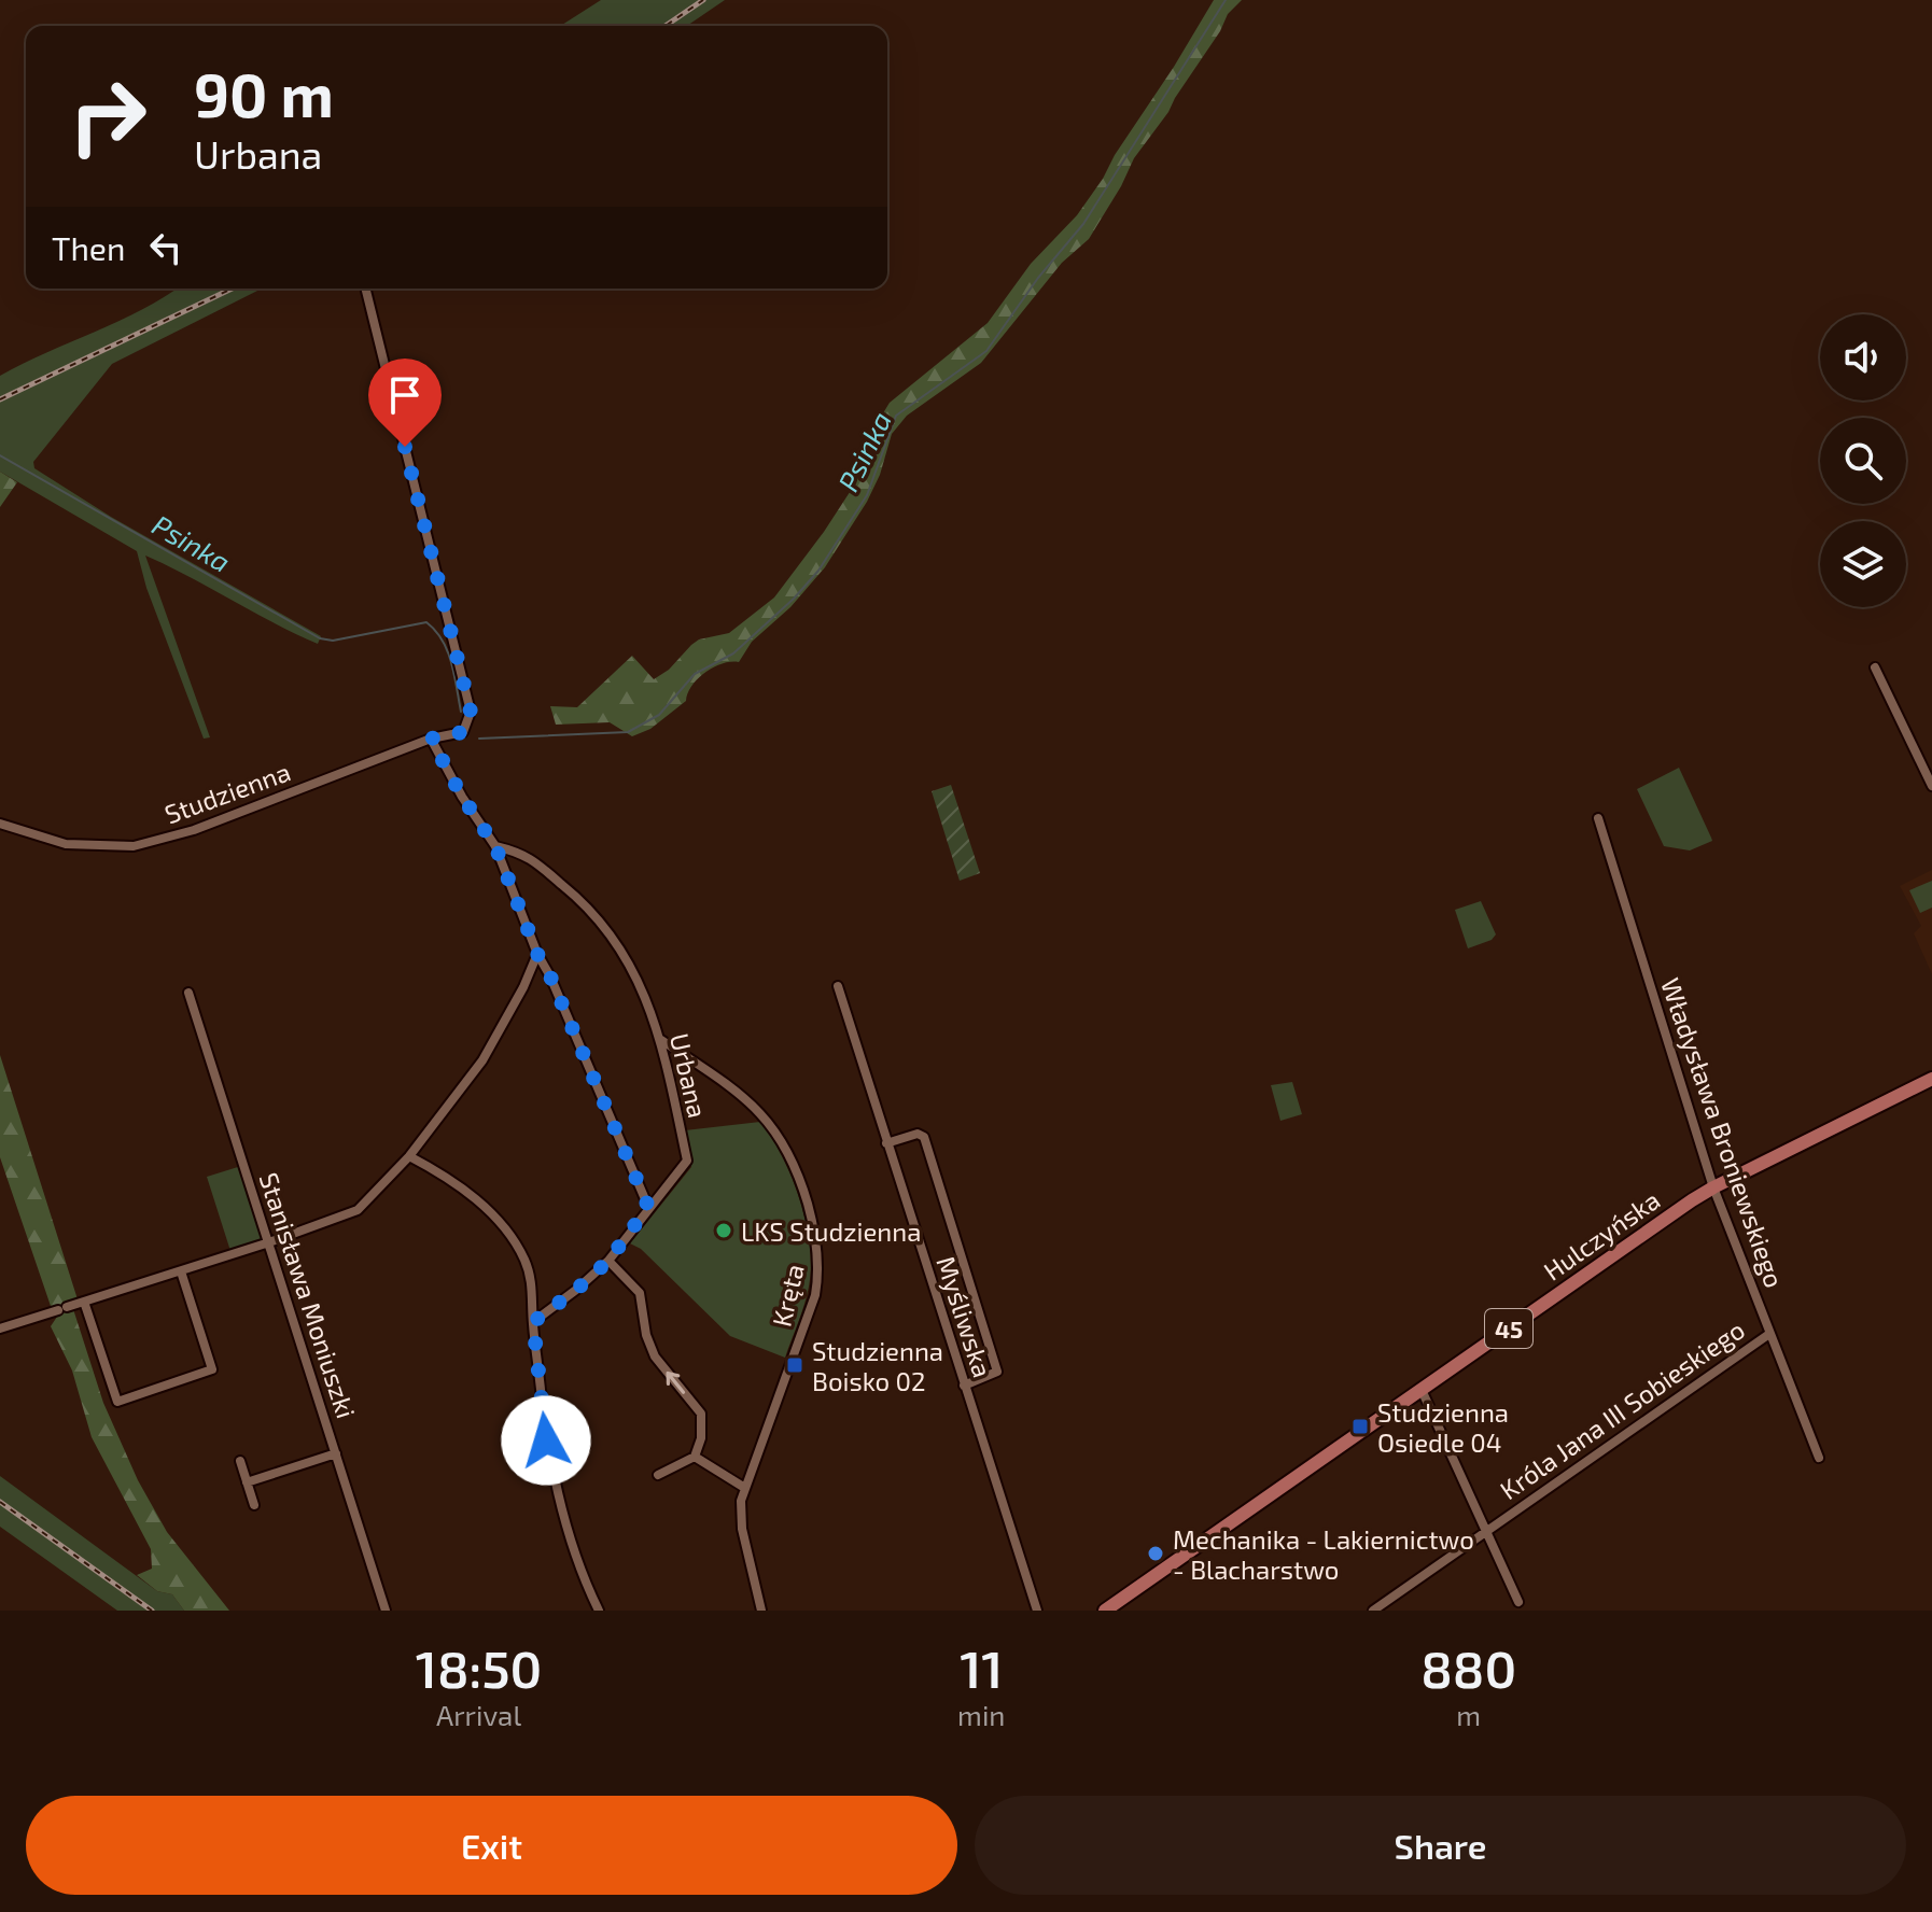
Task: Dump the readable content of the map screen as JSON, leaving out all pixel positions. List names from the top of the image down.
{
  "streets": {
    "main road": ["Hulczyńska", "45"],
    "street": [
      "Studzienna",
      "Urbana",
      "Władysława Broniewskiego",
      "Stanisława Moniuszki",
      "Kręta",
      "Myśliwska",
      "Króla Jana III Sobieskiego"
    ]
  },
  "crossings": [
    ["Urbana", "Kręta"],
    ["Władysława Broniewskiego", "Hulczyńska"],
    ["Władysława Broniewskiego", "Króla Jana III Sobieskiego"]
  ],
  "water": ["Psinka"],
  "places": {
    "other": ["LKS Studzienna", "Mechanika - Lakiernictwo - Blacharstwo"],
    "transit": ["Studzienna Boisko 02", "Studzienna Osiedle 04"]
  },
  "page": {
    "turn": ["90 m", "Urbana"],
    "then": "Then",
    "eta": [
      "18:50",
      "Arrival",
      "11",
      "min",
      "880",
      "m"
    ],
    "buttons": ["Exit", "Share"]
  }
}
